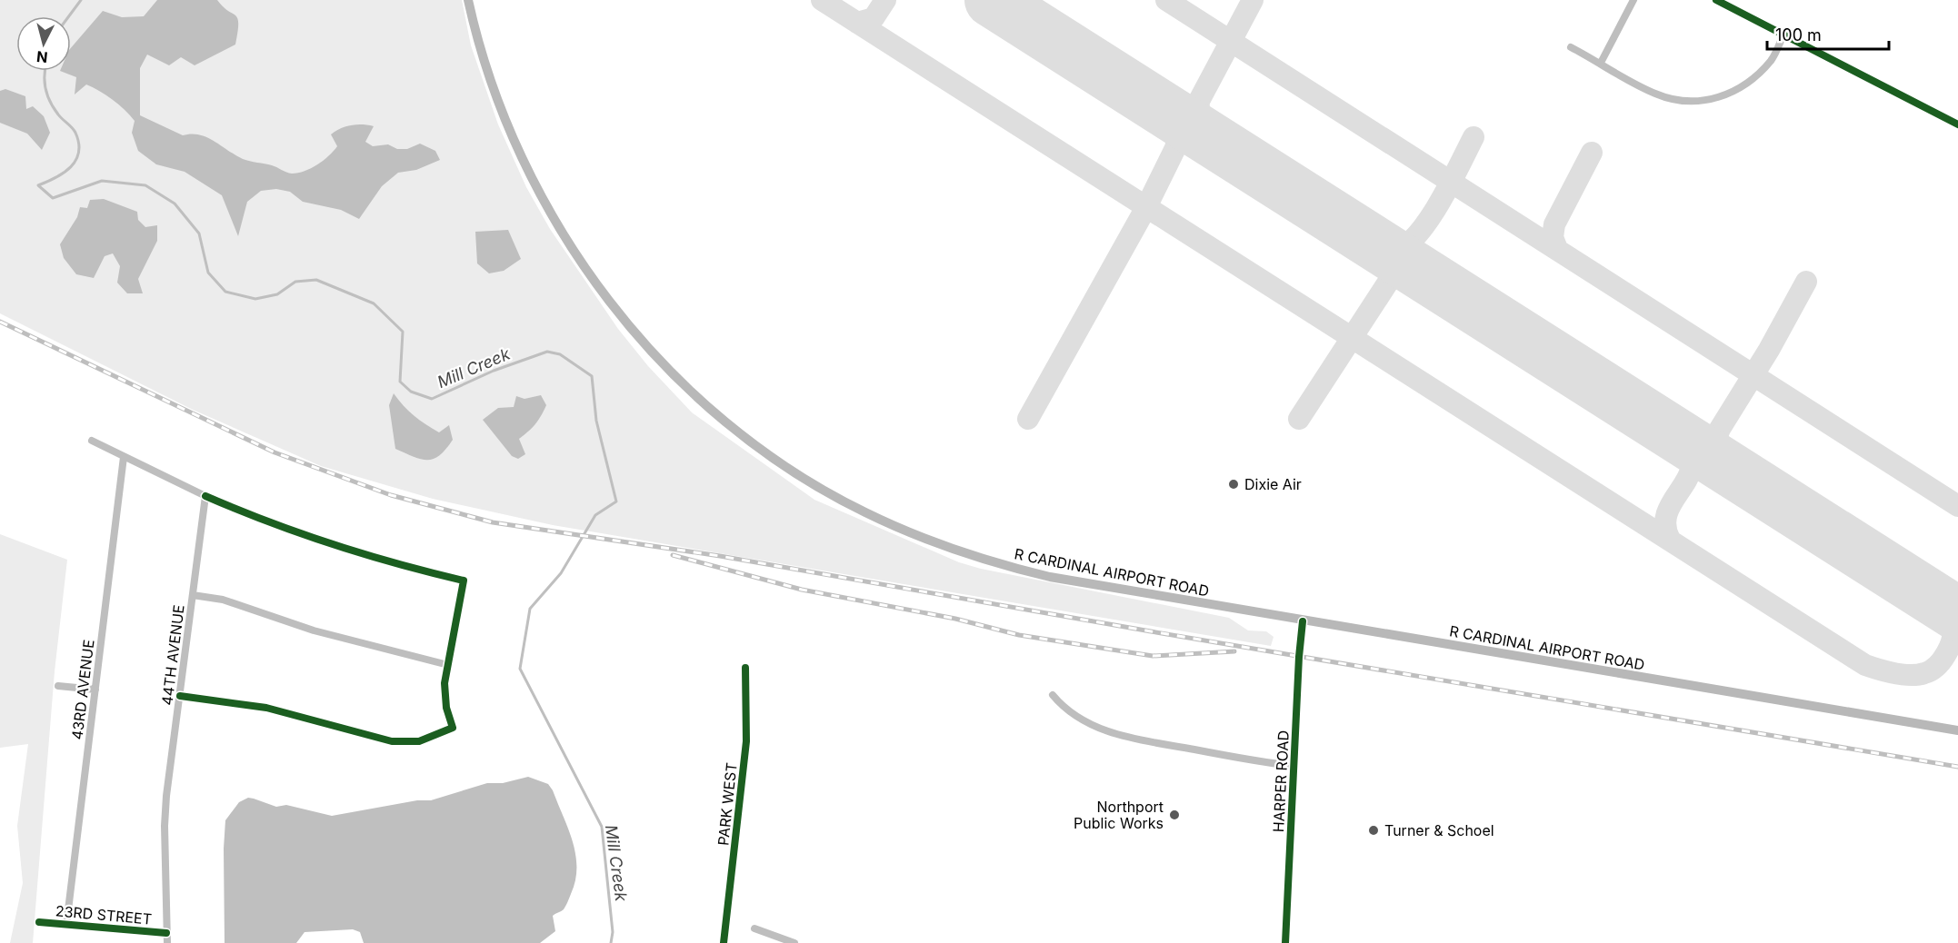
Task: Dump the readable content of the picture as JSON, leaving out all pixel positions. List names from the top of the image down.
{
  "streets": {
    "main road": ["R CARDINAL AIRPORT ROAD"],
    "street": [
      "44TH AVENUE",
      "43RD AVENUE",
      "HARPER ROAD",
      "PARK WEST",
      "23RD STREET"
    ]
  },
  "crossings": [
    ["R CARDINAL AIRPORT ROAD", "HARPER ROAD"],
    ["44TH AVENUE", "23RD STREET"],
    ["43RD AVENUE", "23RD STREET"]
  ],
  "water": ["Mill Creek"],
  "places": ["Dixie Air", "Northport Public Works", "Turner & Schoel"],
  "scale_bar": "100 m",
  "north": "bottom"
}
